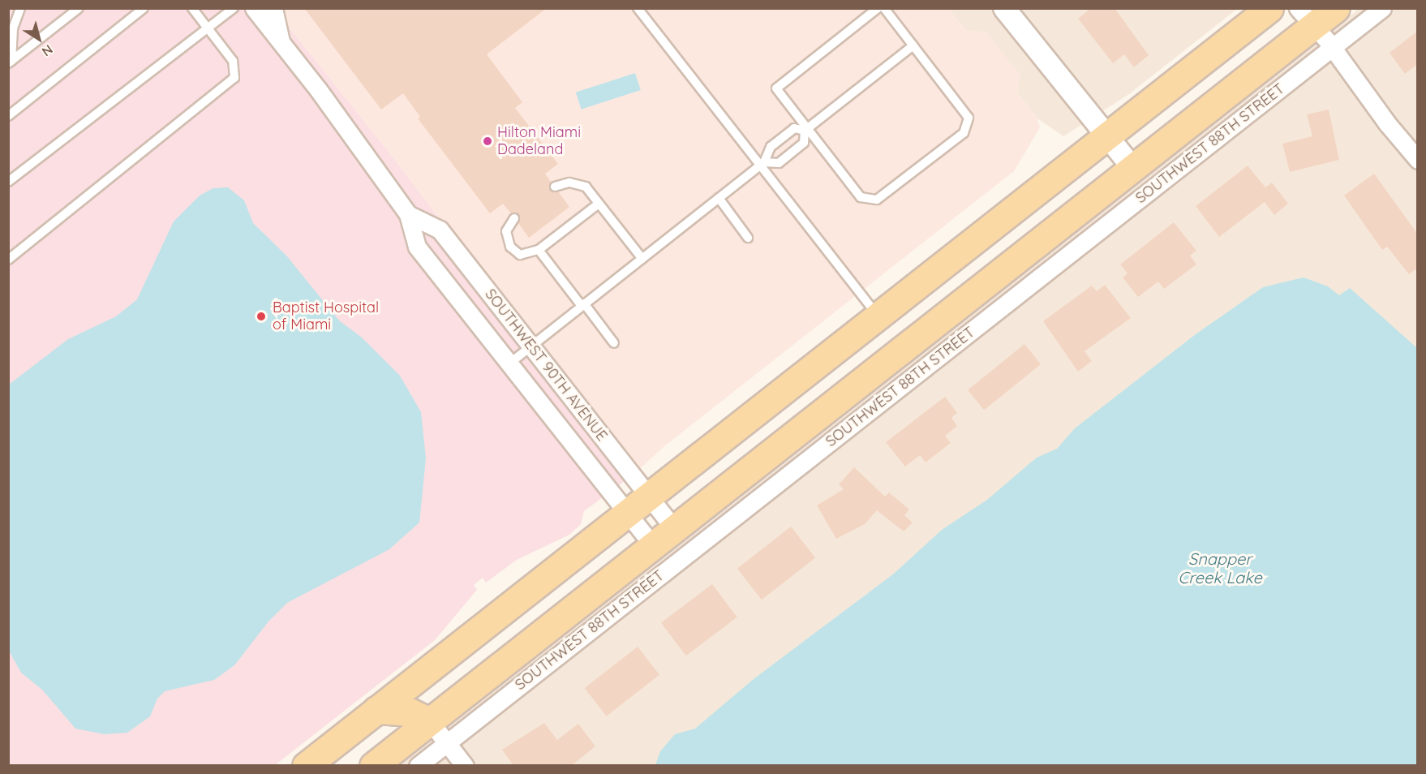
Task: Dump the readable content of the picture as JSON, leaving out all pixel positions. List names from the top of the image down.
{
  "streets": {
    "main road": ["SOUTHWEST 88TH STREET"],
    "street": ["SOUTHWEST 90TH AVENUE"]
  },
  "crossings": [
    ["SOUTHWEST 88TH STREET", "SOUTHWEST 90TH AVENUE"]
  ],
  "water": ["Snapper Creek Lake"],
  "places": ["Hilton Miami Dadeland", "Baptist Hospital of Miami"],
  "north": "bottom right"
}
